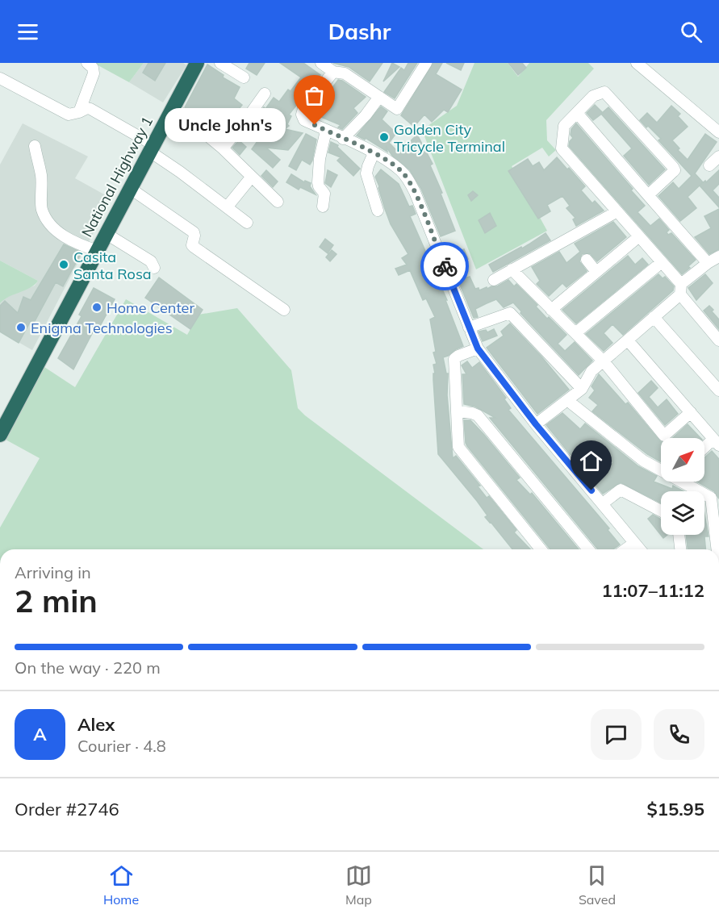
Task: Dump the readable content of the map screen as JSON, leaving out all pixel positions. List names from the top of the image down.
{
  "streets": {
    "highway": ["National Highway 1"]
  },
  "places": [
    "Uncle John's",
    "Golden City Tricycle Terminal",
    "Casita Santa Rosa",
    "Home Center",
    "Enigma Technologies"
  ],
  "north": "top right",
  "page": {
    "header": "Dashr",
    "bubble": "Uncle John's",
    "heading": ["2 min", "Arriving in", "11:07–11:12"],
    "panel": [
      "Alex",
      "Courier · 4.8",
      "Order #2746",
      "$15.95"
    ],
    "bar": "On the way · 220 m",
    "round": "A",
    "tabs": ["Home", "Map", "Saved"]
  }
}
